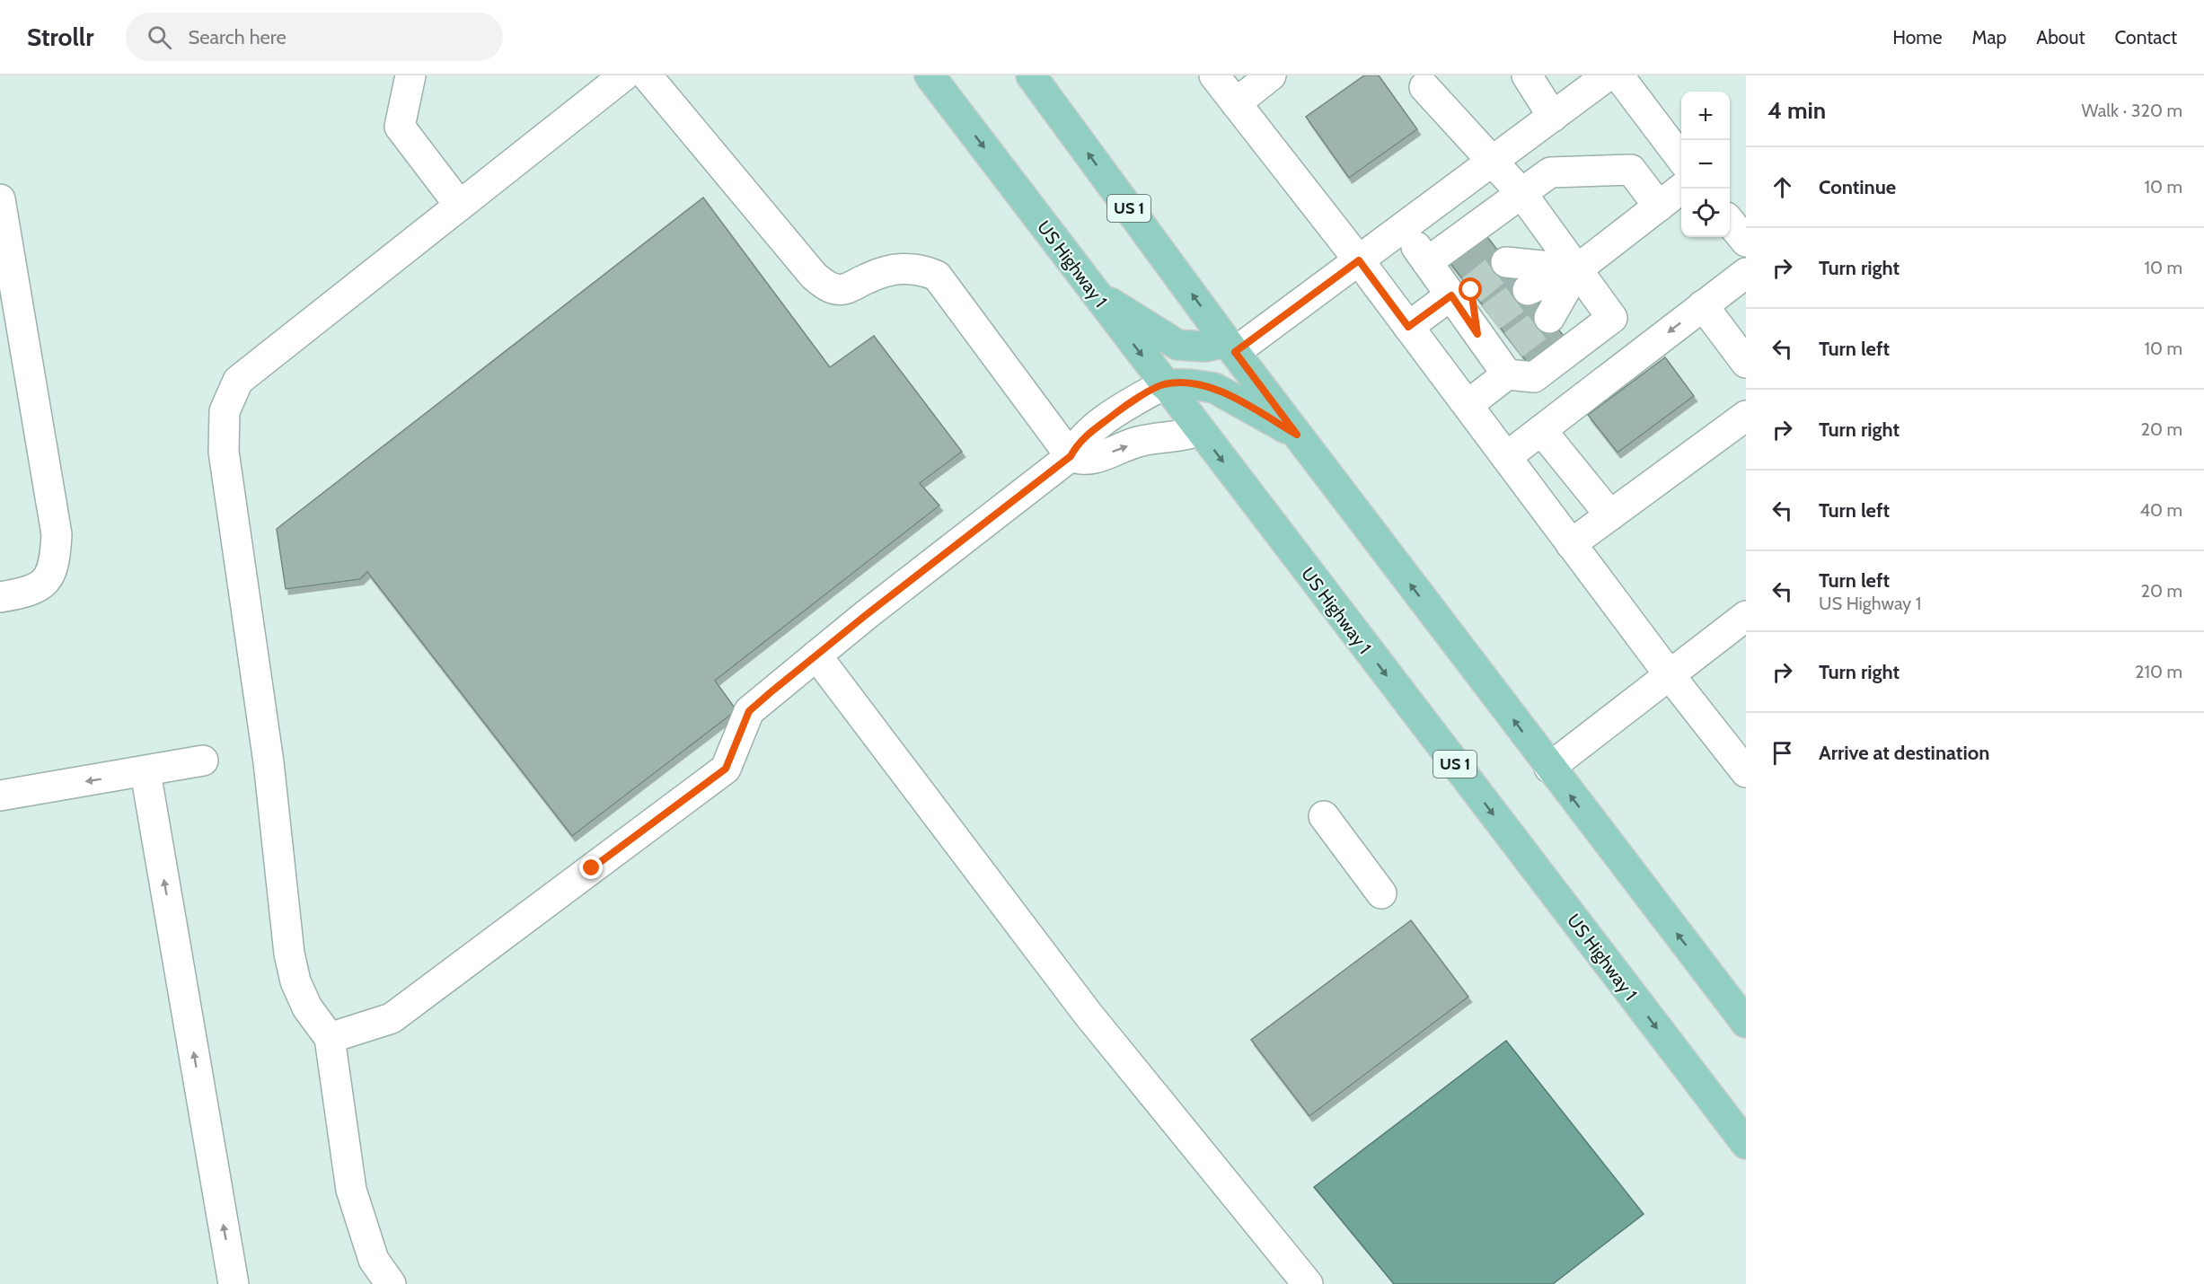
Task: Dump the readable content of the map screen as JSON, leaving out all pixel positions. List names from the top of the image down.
{
  "streets": {
    "main road": ["US 1", "US Highway 1"]
  },
  "page": {
    "header": "Strollr",
    "search": "Search here",
    "nav": [
      "Home",
      "Map",
      "About",
      "Contact"
    ],
    "heading": ["4 min", "Walk · 320 m"],
    "map_buttons": ["+", "−"],
    "list": [
      ["Continue", "10 m"],
      ["Turn right", "10 m"],
      ["Turn left", "10 m"],
      ["Turn right", "20 m"],
      ["Turn left", "40 m"],
      ["Turn left", "US Highway 1", "20 m"],
      ["Turn right", "210 m"],
      "Arrive at destination"
    ]
  }
}
